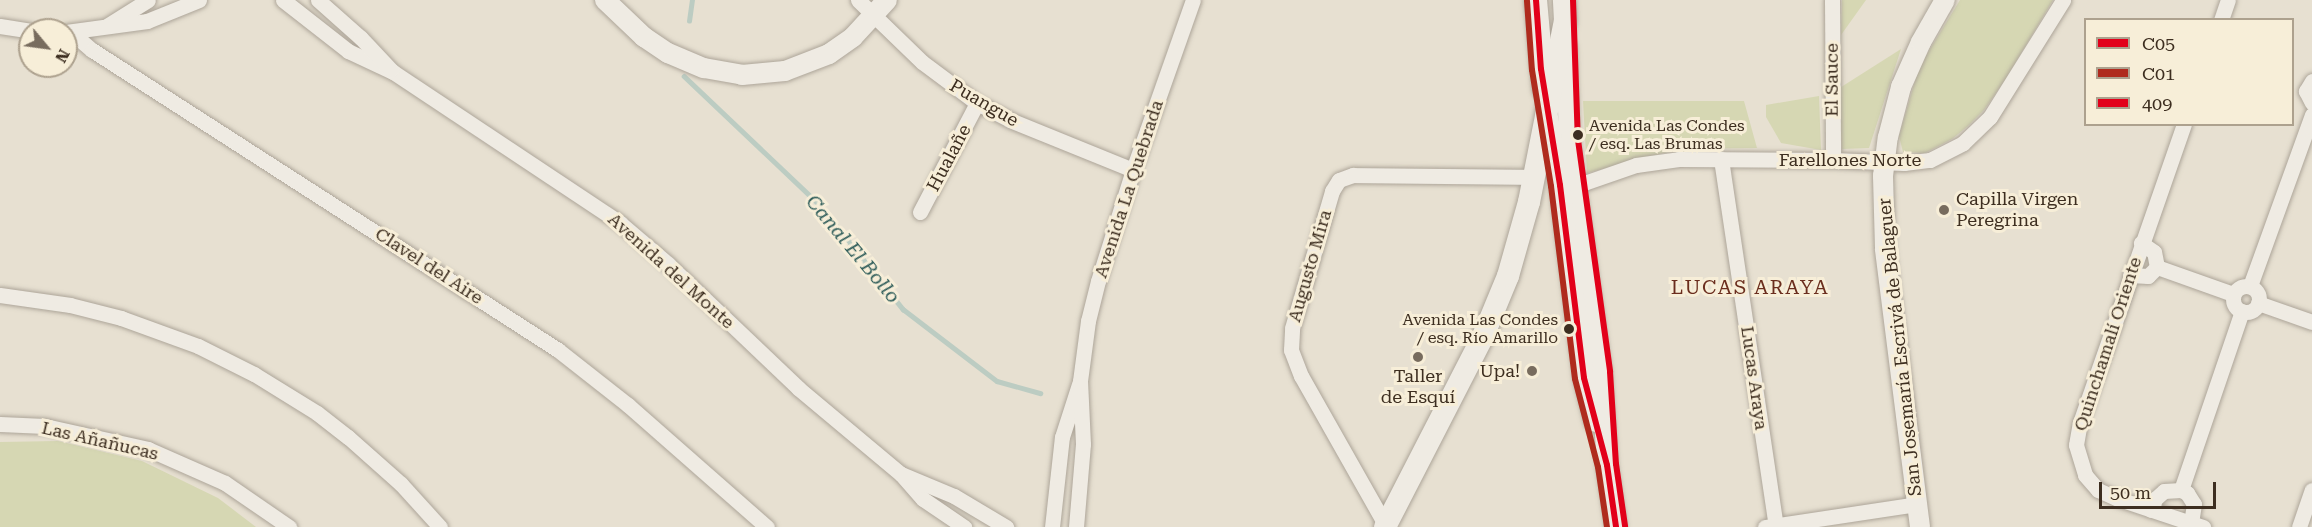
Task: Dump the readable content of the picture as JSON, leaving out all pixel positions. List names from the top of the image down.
{
  "streets": {
    "street": [
      "El Sauce",
      "Puangue",
      "Hualañe",
      "Farellones Norte",
      "Avenida La Quebrada",
      "Clavel del Aire",
      "Augusto Mira",
      "Avenida del Monte",
      "Quinchamalí Oriente",
      "San Josemaría Escrivá de Balaguer",
      "Lucas Araya",
      "Las Añañucas"
    ]
  },
  "crossings": [
    ["El Sauce", "Farellones Norte"],
    ["Puangue", "Hualañe"],
    ["Puangue", "Avenida La Quebrada"],
    ["Farellones Norte", "San Josemaría Escrivá de Balaguer"],
    ["Farellones Norte", "Lucas Araya"]
  ],
  "districts": ["LUCAS ARAYA"],
  "water": ["Canal El Bollo"],
  "places": [
    "Avenida Las Condes / esq. Las Brumas",
    "Capilla Virgen Peregrina",
    "Avenida Las Condes / esq. Río Amarillo",
    "Taller de Esquí",
    "Upa!"
  ],
  "lines": ["transit line C05", "transit line 409", "transit line C01"],
  "legend": ["C05", "C01", "409"],
  "scale_bar": "50 m",
  "north": "bottom right"
}
